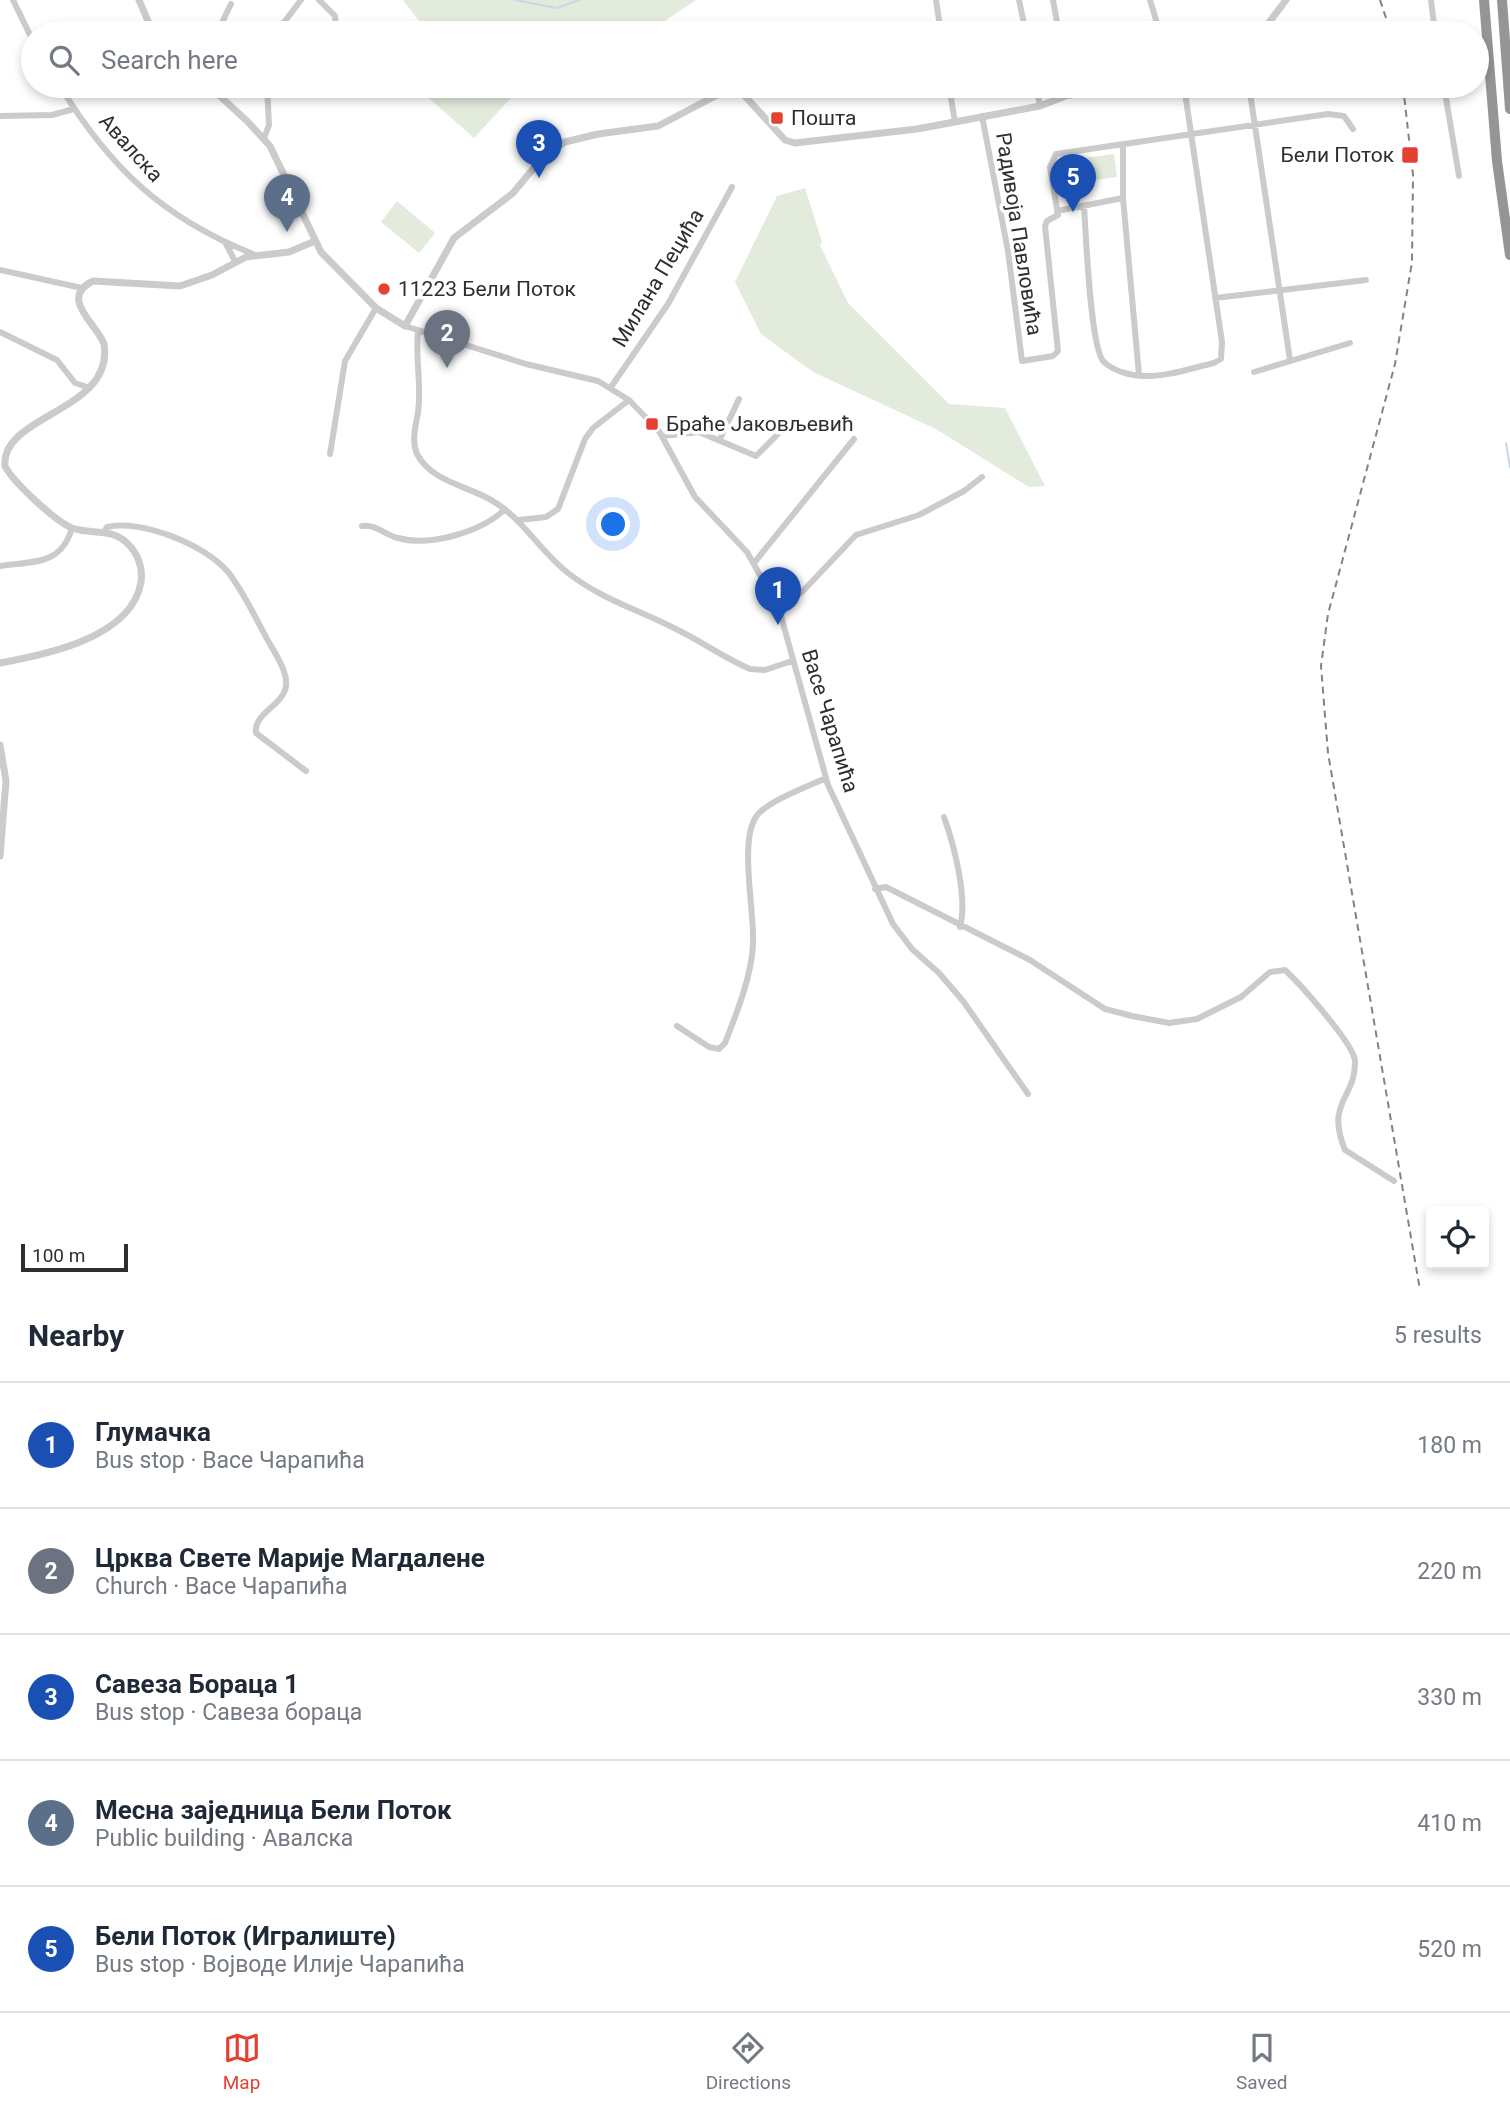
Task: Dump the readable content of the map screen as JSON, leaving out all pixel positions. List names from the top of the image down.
{
  "streets": {
    "street": [
      "Авалска",
      "Радивоја Павловића",
      "Милана Пецића",
      "Васе Чарапића"
    ]
  },
  "crossings": [
    ["Авалска", "Васе Чарапића"],
    ["Милана Пецића", "Васе Чарапића"]
  ],
  "places": {
    "transit": ["Пошта", "Бели Поток", "Браће Јаковљевић"],
    "other": ["11223 Бели Поток"]
  },
  "scale_bar": "100 m",
  "page": {
    "search": "Search here",
    "pins": [
      "3",
      "5",
      "4",
      "2",
      "1"
    ],
    "scale": "100 m",
    "heading": ["Nearby", "5 results"],
    "list": [
      {
        "mark": "1",
        "name": "Глумачка",
        "note": "Bus stop · Васе Чарапића",
        "value": "180 m"
      },
      {
        "mark": "2",
        "name": "Црква Свете Марије Магдалене",
        "note": "Church · Васе Чарапића",
        "value": "220 m"
      },
      {
        "mark": "3",
        "name": "Савеза Бораца 1",
        "note": "Bus stop · Савеза бораца",
        "value": "330 m"
      },
      {
        "mark": "4",
        "name": "Месна заједница Бели Поток",
        "note": "Public building · Авалска",
        "value": "410 m"
      },
      {
        "mark": "5",
        "name": "Бели Поток (Игралиште)",
        "note": "Bus stop · Војводе Илије Чарапића",
        "value": "520 m"
      }
    ],
    "nav": ["Map", "Directions", "Saved"]
  }
}
